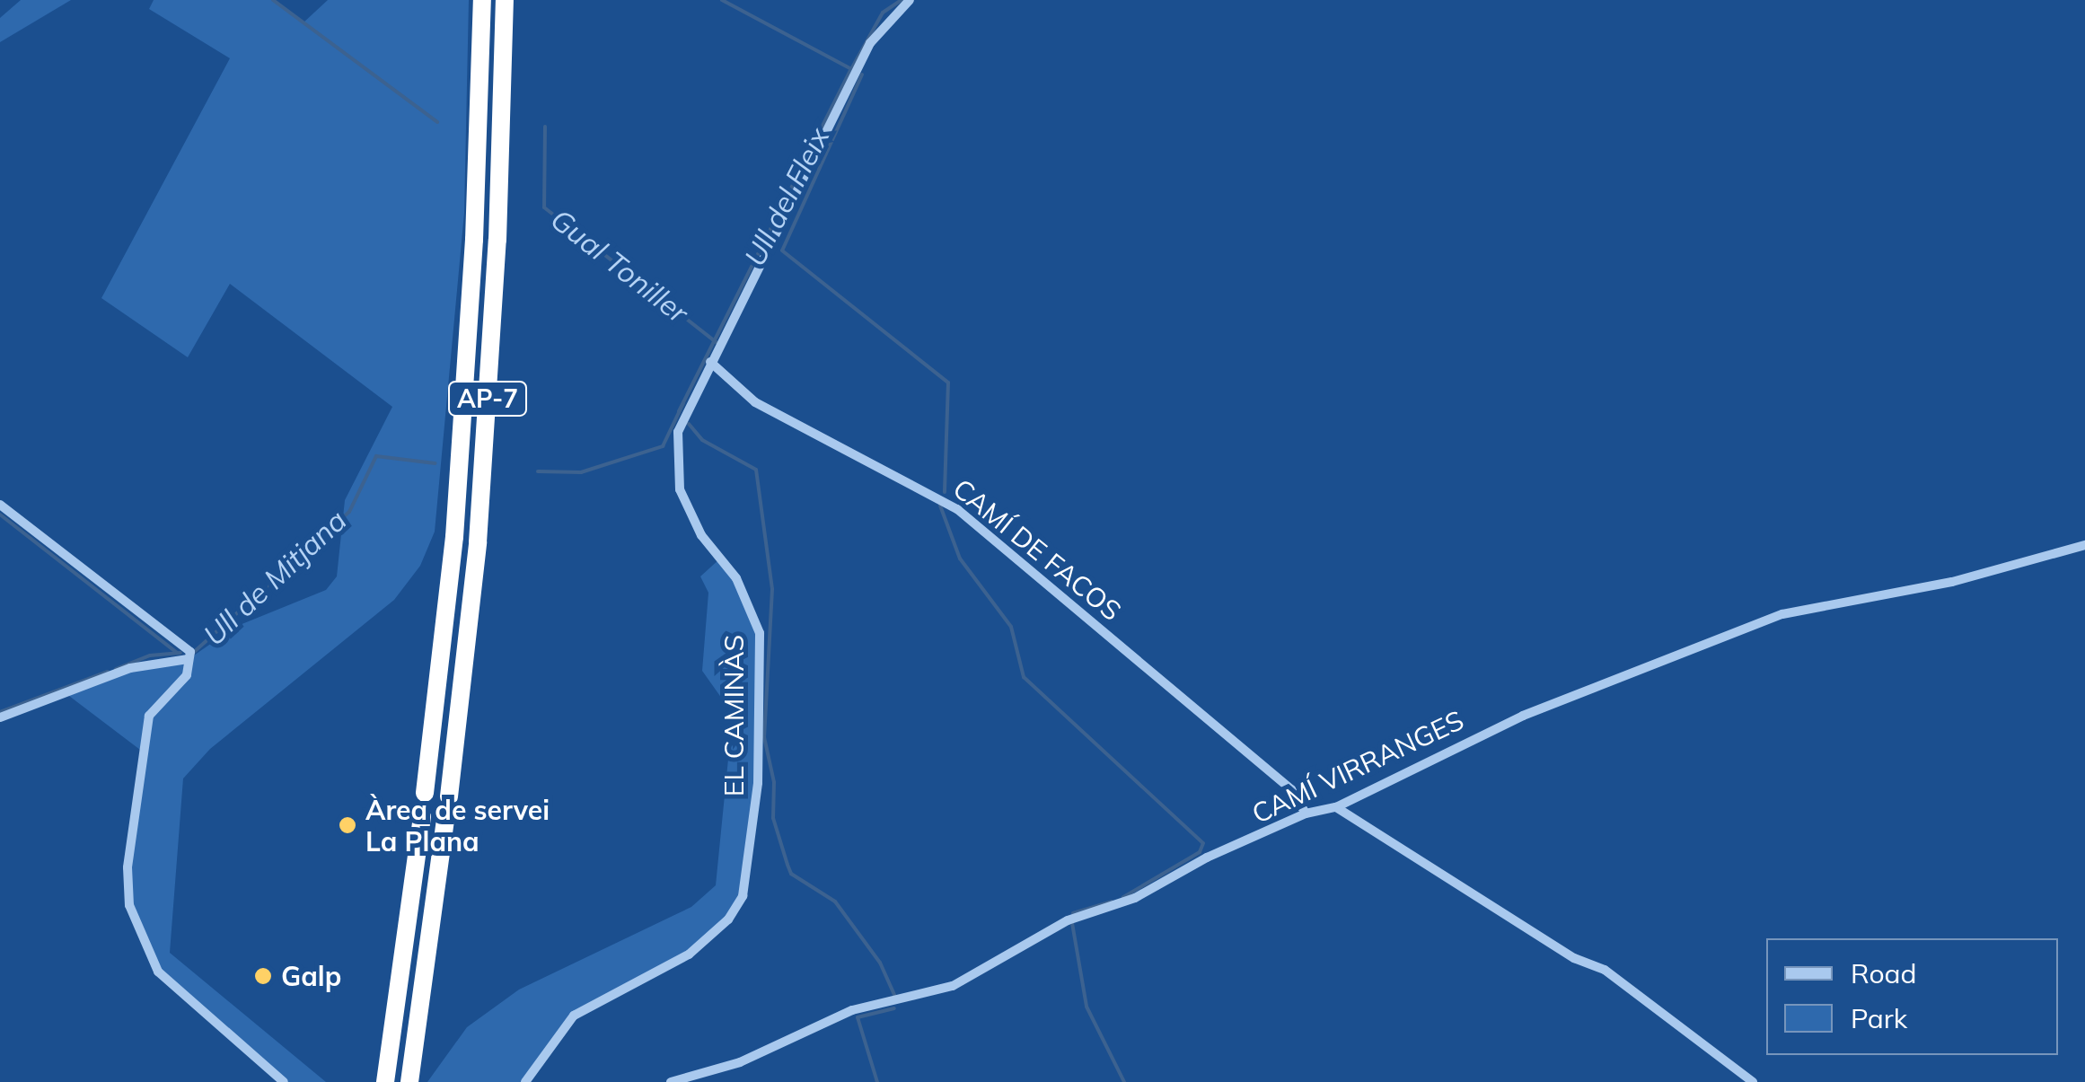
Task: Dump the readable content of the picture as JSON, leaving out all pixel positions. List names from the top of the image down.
{
  "streets": {
    "highway": ["AP-7"],
    "street": ["CAMÍ DE FACOS", "EL CAMINÀS", "CAMÍ VIRRANGES"]
  },
  "crossings": [
    ["CAMÍ DE FACOS", "EL CAMINÀS"],
    ["CAMÍ DE FACOS", "CAMÍ VIRRANGES"]
  ],
  "water": ["Ull del Fleix", "Gual Toniller", "Ull de Mitjana"],
  "places": ["Àrea de servei La Plana", "Galp"],
  "legend": ["Road", "Park"]
}
